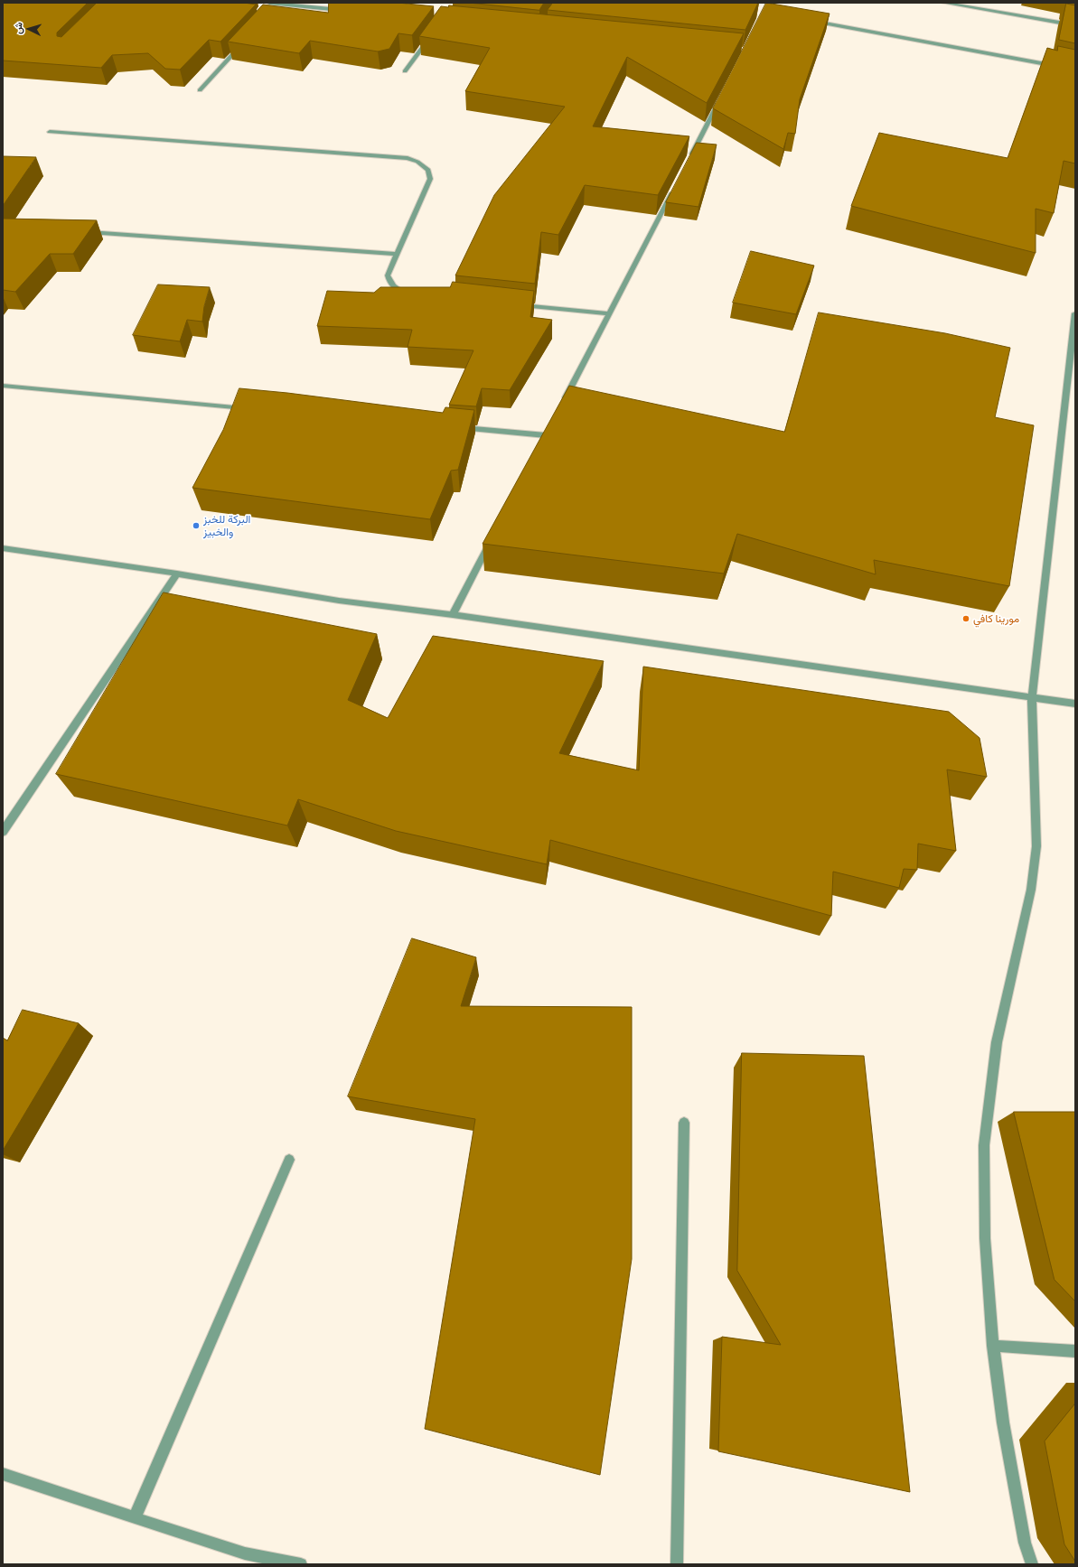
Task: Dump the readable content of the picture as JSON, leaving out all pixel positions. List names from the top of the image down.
{
  "places": ["البركة للخبز والخبيز", "مورينا كافي"],
  "north": "left"
}
